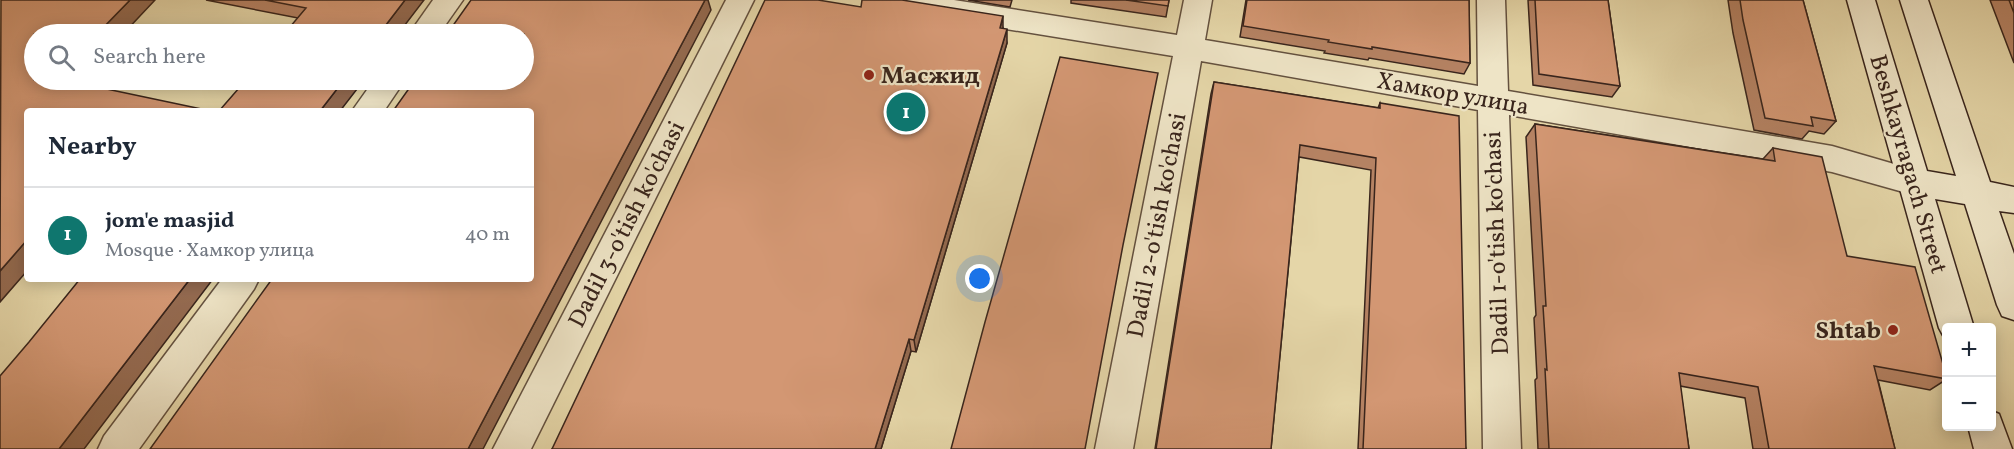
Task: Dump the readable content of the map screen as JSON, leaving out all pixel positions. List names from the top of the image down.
{
  "streets": {
    "street": [
      "Хамкор улица",
      "Beshkayragach Street",
      "Dadil 3-o'tish ko'chasi",
      "Dadil 2-o'tish ko'chasi",
      "Dadil 1-o'tish ko'chasi"
    ]
  },
  "crossings": [
    ["Хамкор улица", "Beshkayragach Street"],
    ["Хамкор улица", "Dadil 2-o'tish ko'chasi"],
    ["Хамкор улица", "Dadil 1-o'tish ko'chasi"]
  ],
  "places": ["Масжид", "Shtab"],
  "page": {
    "search": "Search here",
    "pins": "1",
    "heading": "Nearby",
    "list": [
      {
        "mark": "1",
        "name": "jom'e masjid",
        "note": "Mosque · Хамкор улица",
        "value": "40 m"
      }
    ],
    "map_buttons": ["+", "−"]
  }
}
